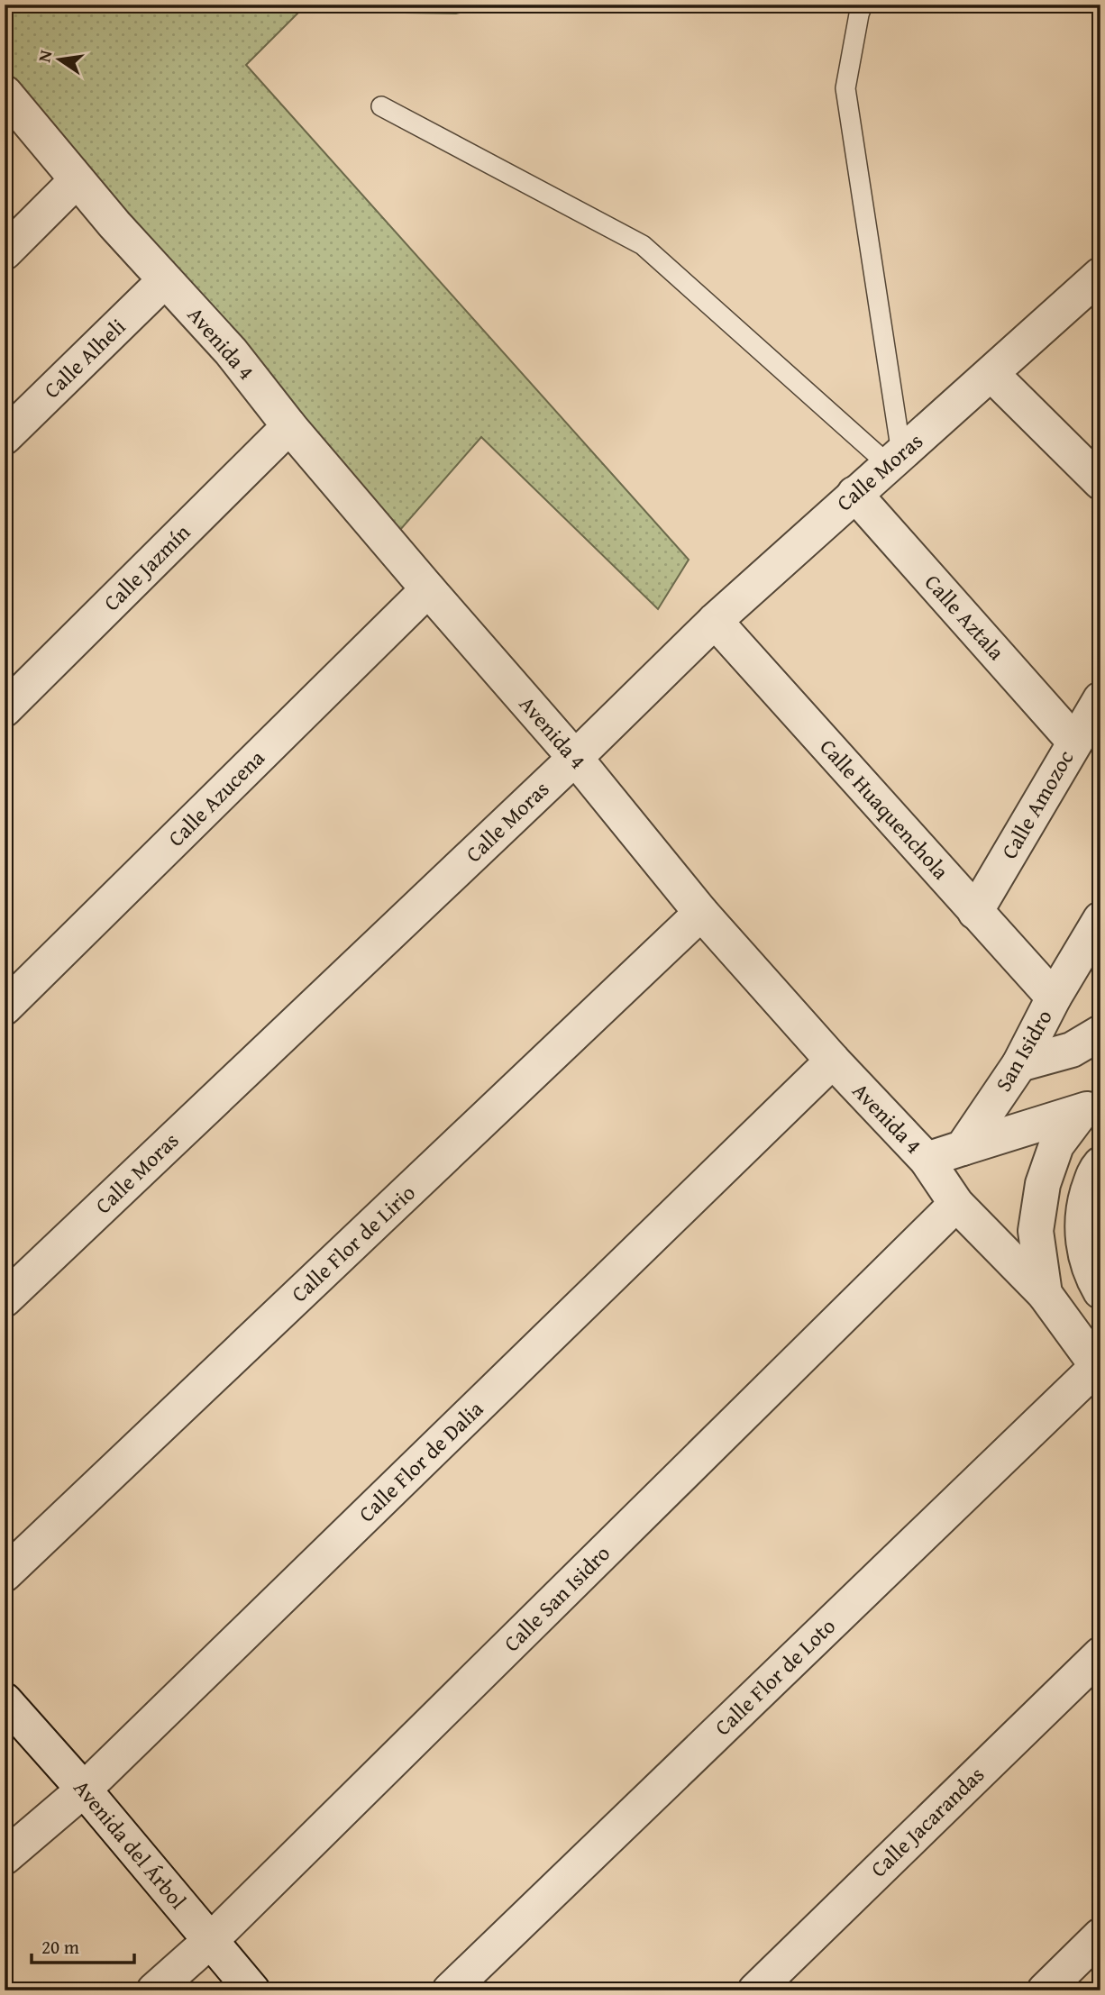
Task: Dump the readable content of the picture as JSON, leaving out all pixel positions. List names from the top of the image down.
{
  "streets": {
    "street": [
      "Avenida 4",
      "Calle Alheli",
      "Calle Moras",
      "Calle Jazmín",
      "Calle Aztala",
      "Calle Azucena",
      "Calle Amozoc",
      "Calle Huaquenchola",
      "San Isidro",
      "Calle Flor de Lirio",
      "Calle Flor de Dalia",
      "Calle San Isidro",
      "Calle Flor de Loto",
      "Calle Jacarandas",
      "Avenida del Árbol"
    ]
  },
  "crossings": [
    ["Avenida 4", "Calle Alheli"],
    ["Avenida 4", "Calle Moras"],
    ["Avenida 4", "Calle Jazmín"],
    ["Avenida 4", "Calle Azucena"],
    ["Avenida 4", "Calle Flor de Lirio"],
    ["Avenida 4", "Calle Flor de Dalia"],
    ["Avenida 4", "Calle San Isidro"],
    ["Avenida 4", "Calle Flor de Loto"],
    ["Calle Moras", "Calle Aztala"],
    ["Calle Moras", "Calle Huaquenchola"],
    ["Calle Aztala", "Calle Amozoc"],
    ["Calle Amozoc", "Calle Huaquenchola"],
    ["Calle Huaquenchola", "San Isidro"],
    ["Calle Flor de Dalia", "Avenida del Árbol"],
    ["Calle San Isidro", "Avenida del Árbol"]
  ],
  "scale_bar": "20 m",
  "north": "left"
}
